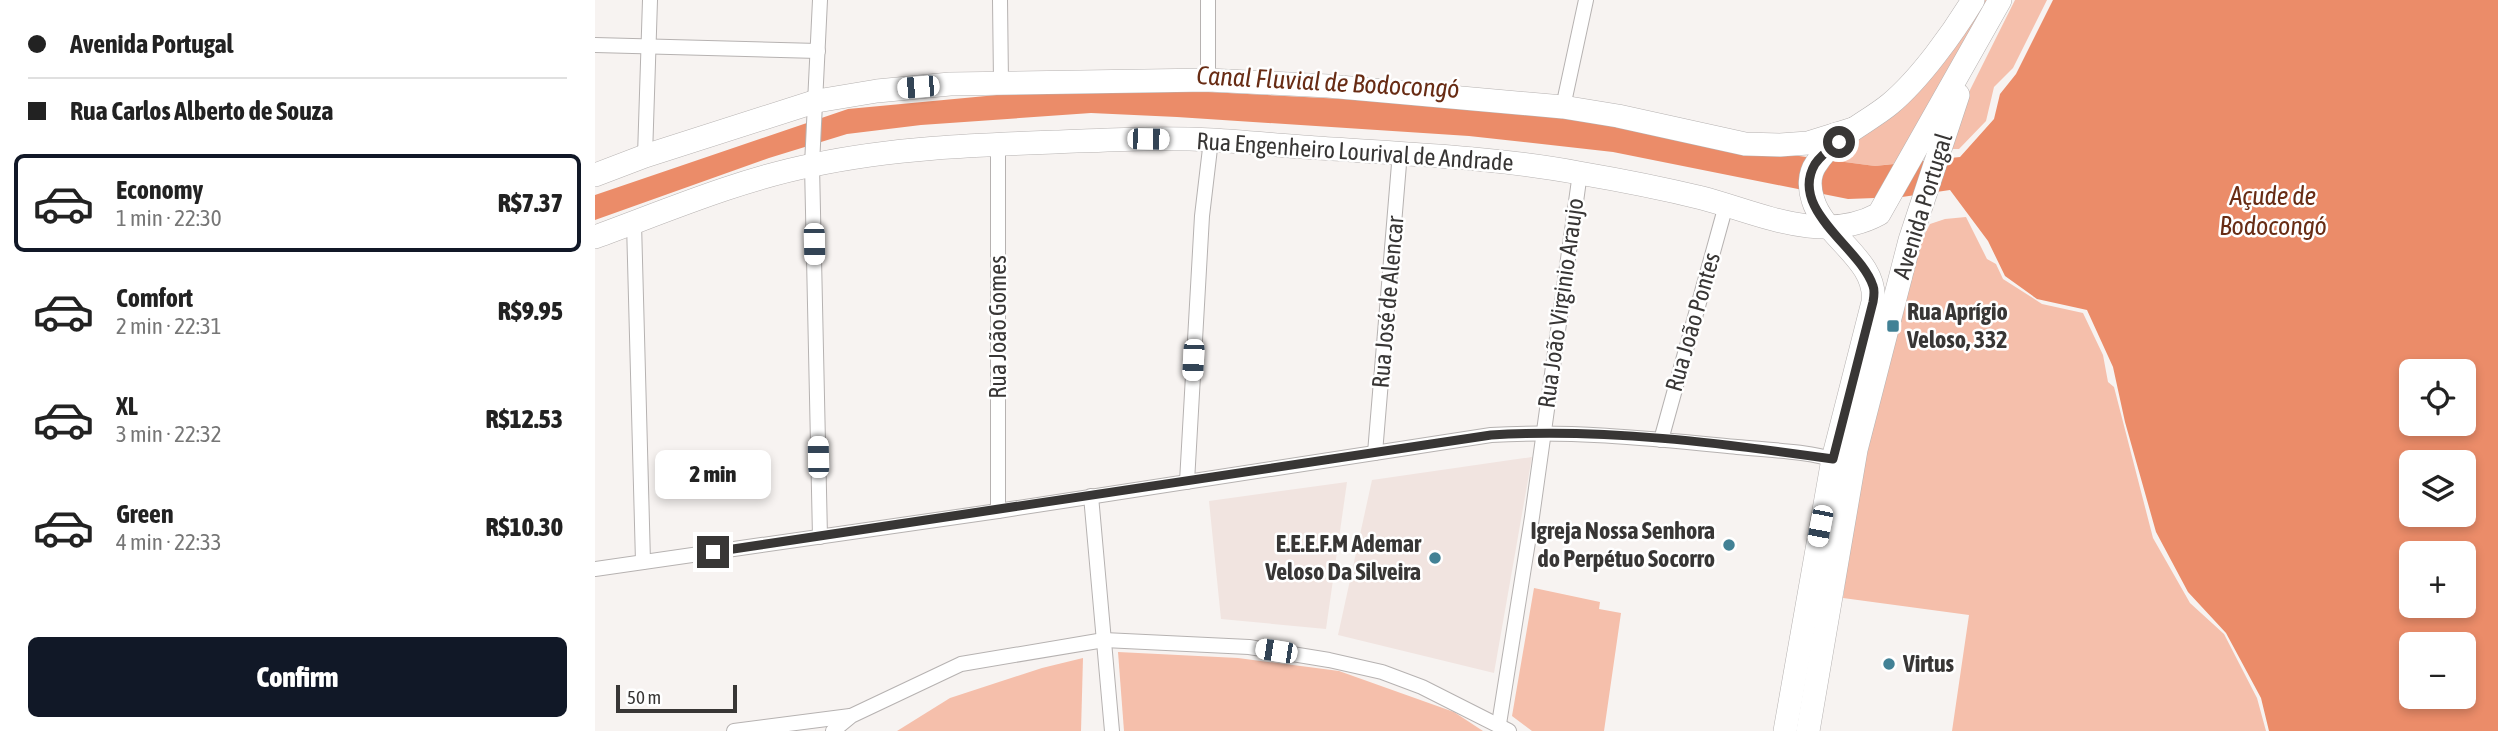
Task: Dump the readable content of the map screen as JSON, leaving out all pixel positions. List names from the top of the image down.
{
  "streets": {
    "main road": ["Rua Engenheiro Lourival de Andrade", "Avenida Portugal"],
    "street": [
      "Rua José de Alencar",
      "Rua João Virginio Araujo",
      "Rua João Pontes",
      "Rua João Gomes"
    ]
  },
  "crossings": [
    ["Rua Engenheiro Lourival de Andrade", "Avenida Portugal"],
    ["Rua Engenheiro Lourival de Andrade", "Rua José de Alencar"],
    ["Rua Engenheiro Lourival de Andrade", "Rua João Virginio Araujo"],
    ["Rua Engenheiro Lourival de Andrade", "Rua João Pontes"],
    ["Rua Engenheiro Lourival de Andrade", "Rua João Gomes"]
  ],
  "water": ["Canal Fluvial de Bodocongó", "Açude de Bodocongó"],
  "places": {
    "transit": ["Rua Aprígio Veloso, 332"],
    "other": ["Igreja Nossa Senhora do Perpétuo Socorro", "E.E.E.F.M Ademar Veloso Da Silveira", "Virtus"]
  },
  "scale_bar": "50 m",
  "page": {
    "banner": ["Avenida Portugal", "Rua Carlos Alberto de Souza"],
    "list": [
      {
        "name": "Economy",
        "note": "1 min · 22:30",
        "value": "R$7.37"
      },
      {
        "name": "Comfort",
        "note": "2 min · 22:31",
        "value": "R$9.95"
      },
      {
        "name": "XL",
        "note": "3 min · 22:32",
        "value": "R$12.53"
      },
      {
        "name": "Green",
        "note": "4 min · 22:33",
        "value": "R$10.30"
      }
    ],
    "map_buttons": ["+", "−"],
    "bubble": "2 min",
    "buttons": "Confirm",
    "scale": "50 m"
  }
}
